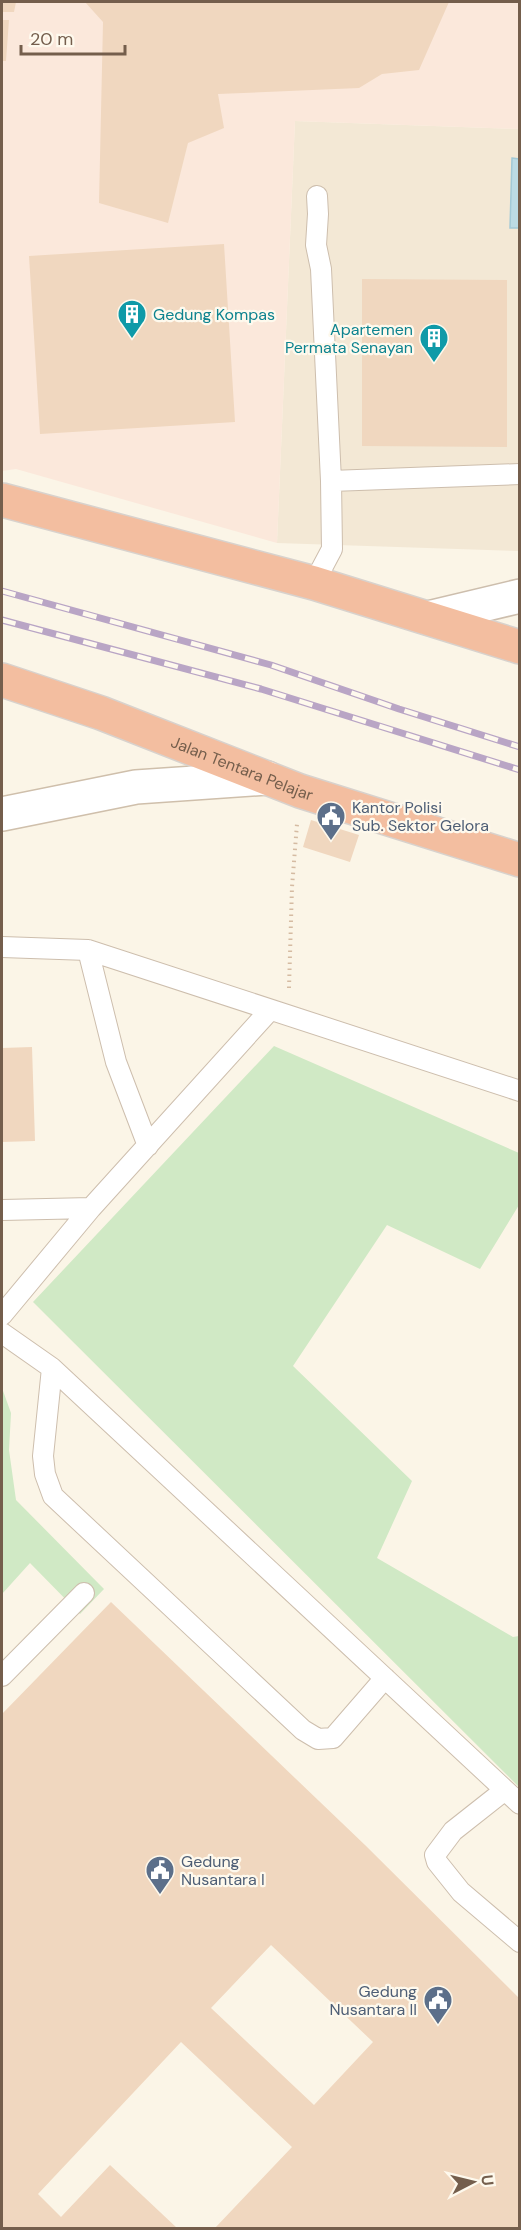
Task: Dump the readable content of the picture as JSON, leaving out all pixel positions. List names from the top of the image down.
{
  "streets": {
    "highway": ["Jalan Tentara Pelajar"]
  },
  "places": {
    "building": ["Gedung Kompas", "Apartemen Permata Senayan"],
    "public building": ["Kantor Polisi Sub. Sektor Gelora", "Gedung Nusantara I", "Gedung Nusantara II"]
  },
  "scale_bar": "20 m",
  "north": "right"
}
